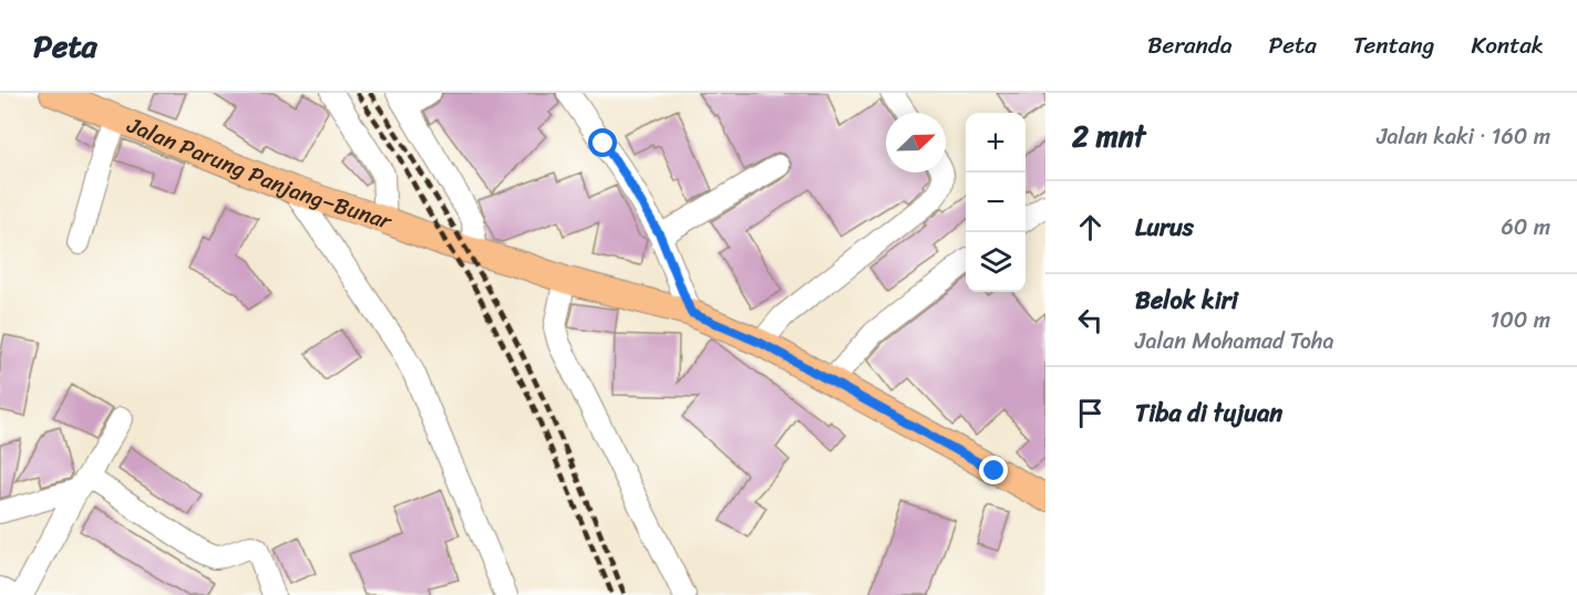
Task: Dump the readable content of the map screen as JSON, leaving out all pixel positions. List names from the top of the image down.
{
  "streets": {
    "main road": ["Jalan Parung Panjang–Bunar"]
  },
  "north": "top right",
  "page": {
    "header": "Peta",
    "nav": [
      "Beranda",
      "Peta",
      "Tentang",
      "Kontak"
    ],
    "heading": ["2 mnt", "Jalan kaki · 160 m"],
    "map_buttons": ["+", "−"],
    "list": [
      ["Lurus", "60 m"],
      ["Belok kiri", "Jalan Mohamad Toha", "100 m"],
      "Tiba di tujuan"
    ]
  }
}
